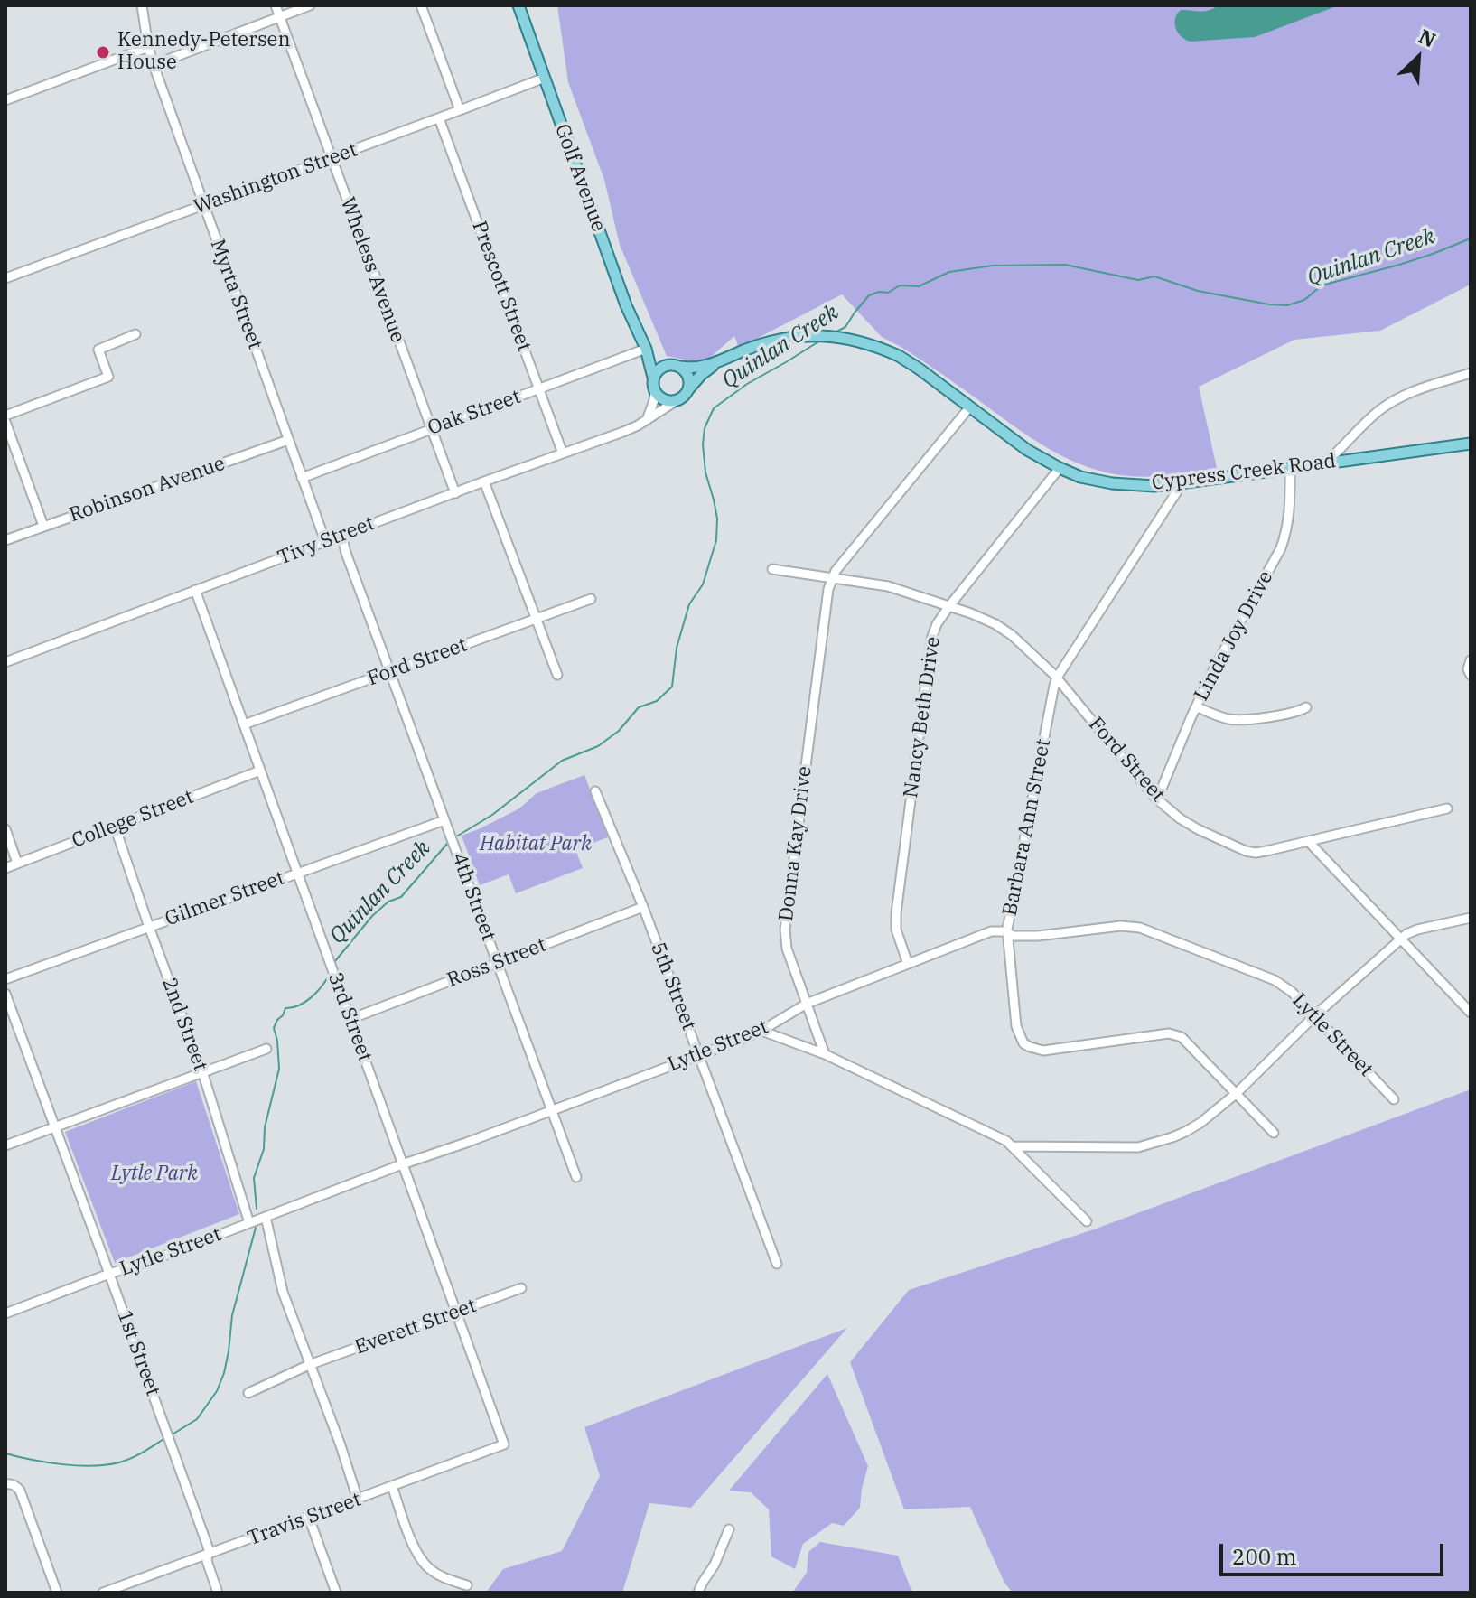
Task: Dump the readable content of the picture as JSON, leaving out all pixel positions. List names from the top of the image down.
{
  "streets": {
    "main road": ["Golf Avenue", "Cypress Creek Road"],
    "street": [
      "Washington Street",
      "Wheless Avenue",
      "Prescott Street",
      "Myrta Street",
      "Oak Street",
      "Robinson Avenue",
      "Tivy Street",
      "Linda Joy Drive",
      "Ford Street",
      "Nancy Beth Drive",
      "College Street",
      "Barbara Ann Street",
      "Donna Kay Drive",
      "4th Street",
      "Gilmer Street",
      "Ross Street",
      "5th Street",
      "3rd Street",
      "2nd Street",
      "Lytle Street",
      "Everett Street",
      "1st Street",
      "Travis Street"
    ]
  },
  "crossings": [
    ["Golf Avenue", "Washington Street"],
    ["Golf Avenue", "Oak Street"],
    ["Golf Avenue", "Cypress Creek Road"],
    ["Golf Avenue", "Tivy Street"],
    ["Washington Street", "Wheless Avenue"],
    ["Washington Street", "Prescott Street"],
    ["Washington Street", "Myrta Street"],
    ["Wheless Avenue", "Oak Street"],
    ["Wheless Avenue", "Tivy Street"],
    ["Prescott Street", "Oak Street"],
    ["Prescott Street", "Tivy Street"],
    ["Myrta Street", "Oak Street"],
    ["Myrta Street", "Robinson Avenue"],
    ["Myrta Street", "Tivy Street"],
    ["Cypress Creek Road", "Tivy Street"],
    ["Cypress Creek Road", "Linda Joy Drive"],
    ["Cypress Creek Road", "Nancy Beth Drive"],
    ["Cypress Creek Road", "Barbara Ann Street"],
    ["Cypress Creek Road", "Donna Kay Drive"],
    ["Tivy Street", "4th Street"],
    ["Tivy Street", "3rd Street"],
    ["Linda Joy Drive", "Ford Street"],
    ["Ford Street", "Nancy Beth Drive"],
    ["Ford Street", "Barbara Ann Street"],
    ["Ford Street", "Donna Kay Drive"],
    ["Ford Street", "4th Street"],
    ["Ford Street", "3rd Street"],
    ["Nancy Beth Drive", "Lytle Street"],
    ["College Street", "3rd Street"],
    ["College Street", "2nd Street"],
    ["Barbara Ann Street", "Lytle Street"],
    ["Donna Kay Drive", "Lytle Street"],
    ["4th Street", "Gilmer Street"],
    ["4th Street", "Ross Street"],
    ["4th Street", "Lytle Street"],
    ["Gilmer Street", "3rd Street"],
    ["Gilmer Street", "2nd Street"],
    ["Ross Street", "5th Street"],
    ["Ross Street", "3rd Street"],
    ["5th Street", "Lytle Street"],
    ["3rd Street", "Lytle Street"],
    ["3rd Street", "Everett Street"],
    ["3rd Street", "Travis Street"],
    ["2nd Street", "Lytle Street"],
    ["Lytle Street", "1st Street"],
    ["1st Street", "Travis Street"]
  ],
  "water": ["Quinlan Creek"],
  "parks": ["Habitat Park", "Lytle Park"],
  "places": ["Kennedy-Petersen House"],
  "scale_bar": "200 m",
  "north": "top right"
}
